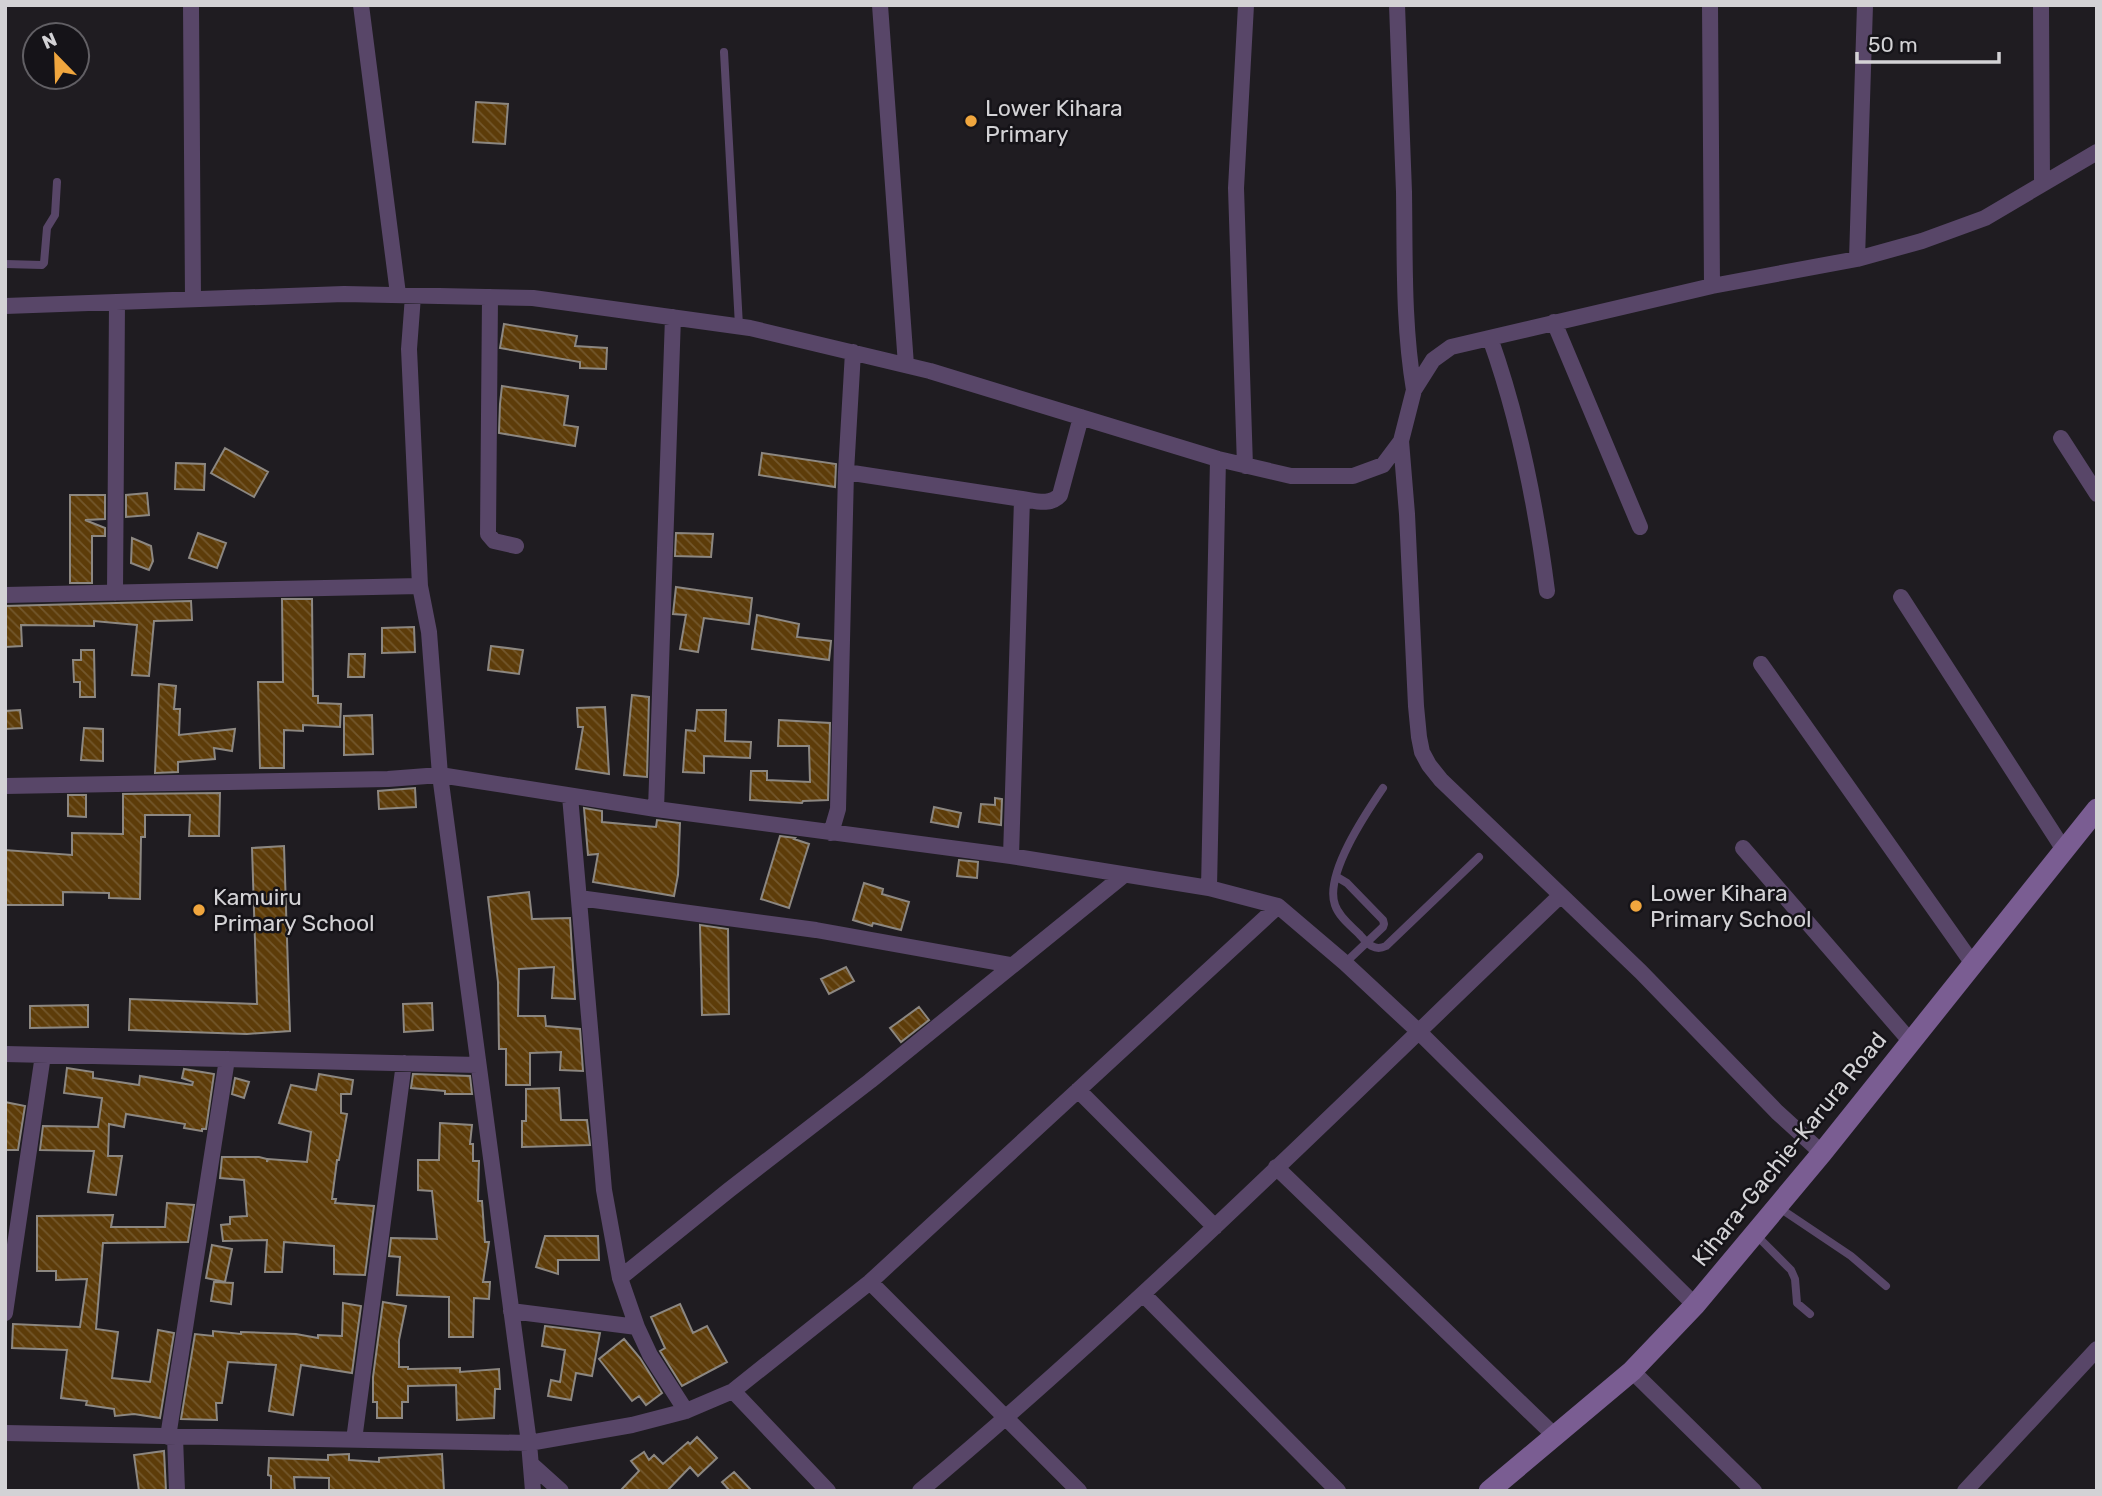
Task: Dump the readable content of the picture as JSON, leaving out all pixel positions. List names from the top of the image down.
{
  "streets": {
    "street": ["Kihara-Gachie-Karura Road"]
  },
  "places": ["Lower Kihara Primary", "Lower Kihara Primary School", "Kamuiru Primary School"],
  "scale_bar": "50 m",
  "north": "top left"
}
